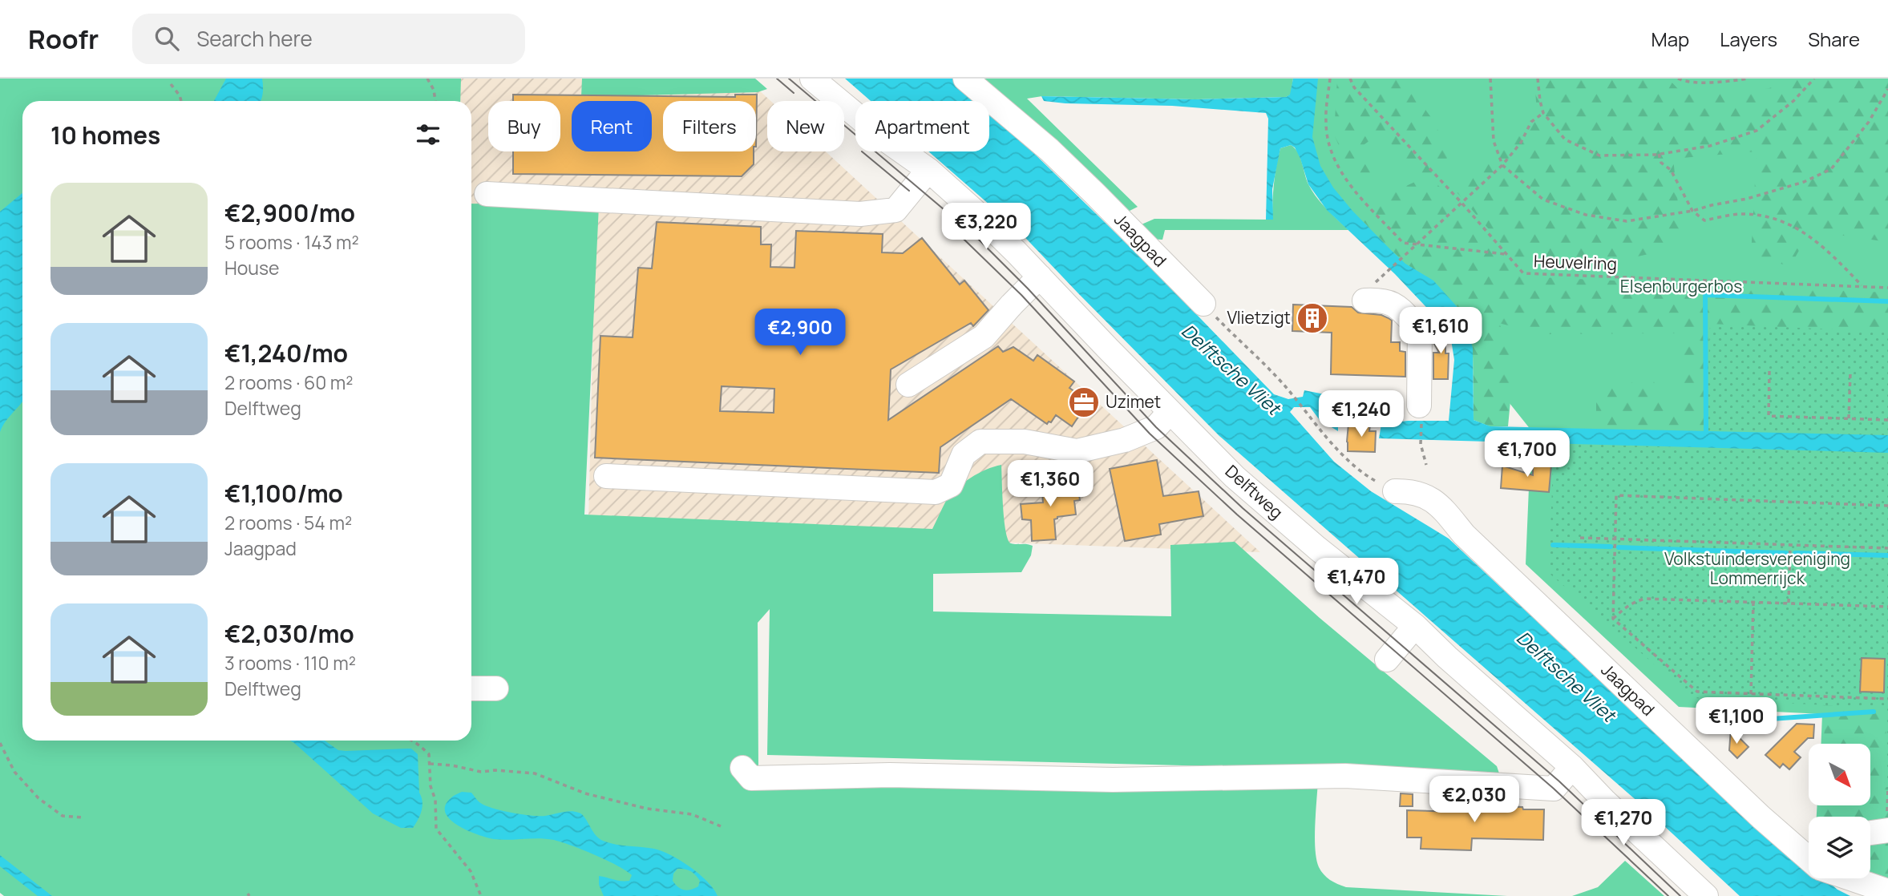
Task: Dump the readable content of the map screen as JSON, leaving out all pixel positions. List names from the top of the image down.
{
  "streets": {
    "street": ["Jaagpad", "Delftweg"],
    "path": ["Heuvelring"]
  },
  "water": ["Delftsche Vliet"],
  "parks": ["Elsenburgerbos", "Volkstuindersvereniging Lommerrijck"],
  "places": {
    "building": ["Vlietzigt"],
    "office": ["Uzimet"]
  },
  "north": "bottom right",
  "page": {
    "header": "Roofr",
    "search": "Search here",
    "nav": ["Map", "Layers", "Share"],
    "chip": [
      "Buy",
      "Rent",
      "Filters",
      "New",
      "Apartment"
    ],
    "heading": "10 homes",
    "list": [
      {
        "name": "€2,900/mo",
        "note": "5 rooms · 143 m² · House"
      },
      {
        "name": "€1,240/mo",
        "note": "2 rooms · 60 m² · Delftweg"
      },
      {
        "name": "€1,100/mo",
        "note": "2 rooms · 54 m² · Jaagpad"
      },
      {
        "name": "€2,030/mo",
        "note": "3 rooms · 110 m² · Delftweg"
      }
    ],
    "price": [
      "€3,220",
      "€1,610",
      "€2,900",
      "€1,240",
      "€1,700",
      "€1,360",
      "€1,470",
      "€1,100",
      "€2,030",
      "€1,270"
    ]
  }
}
